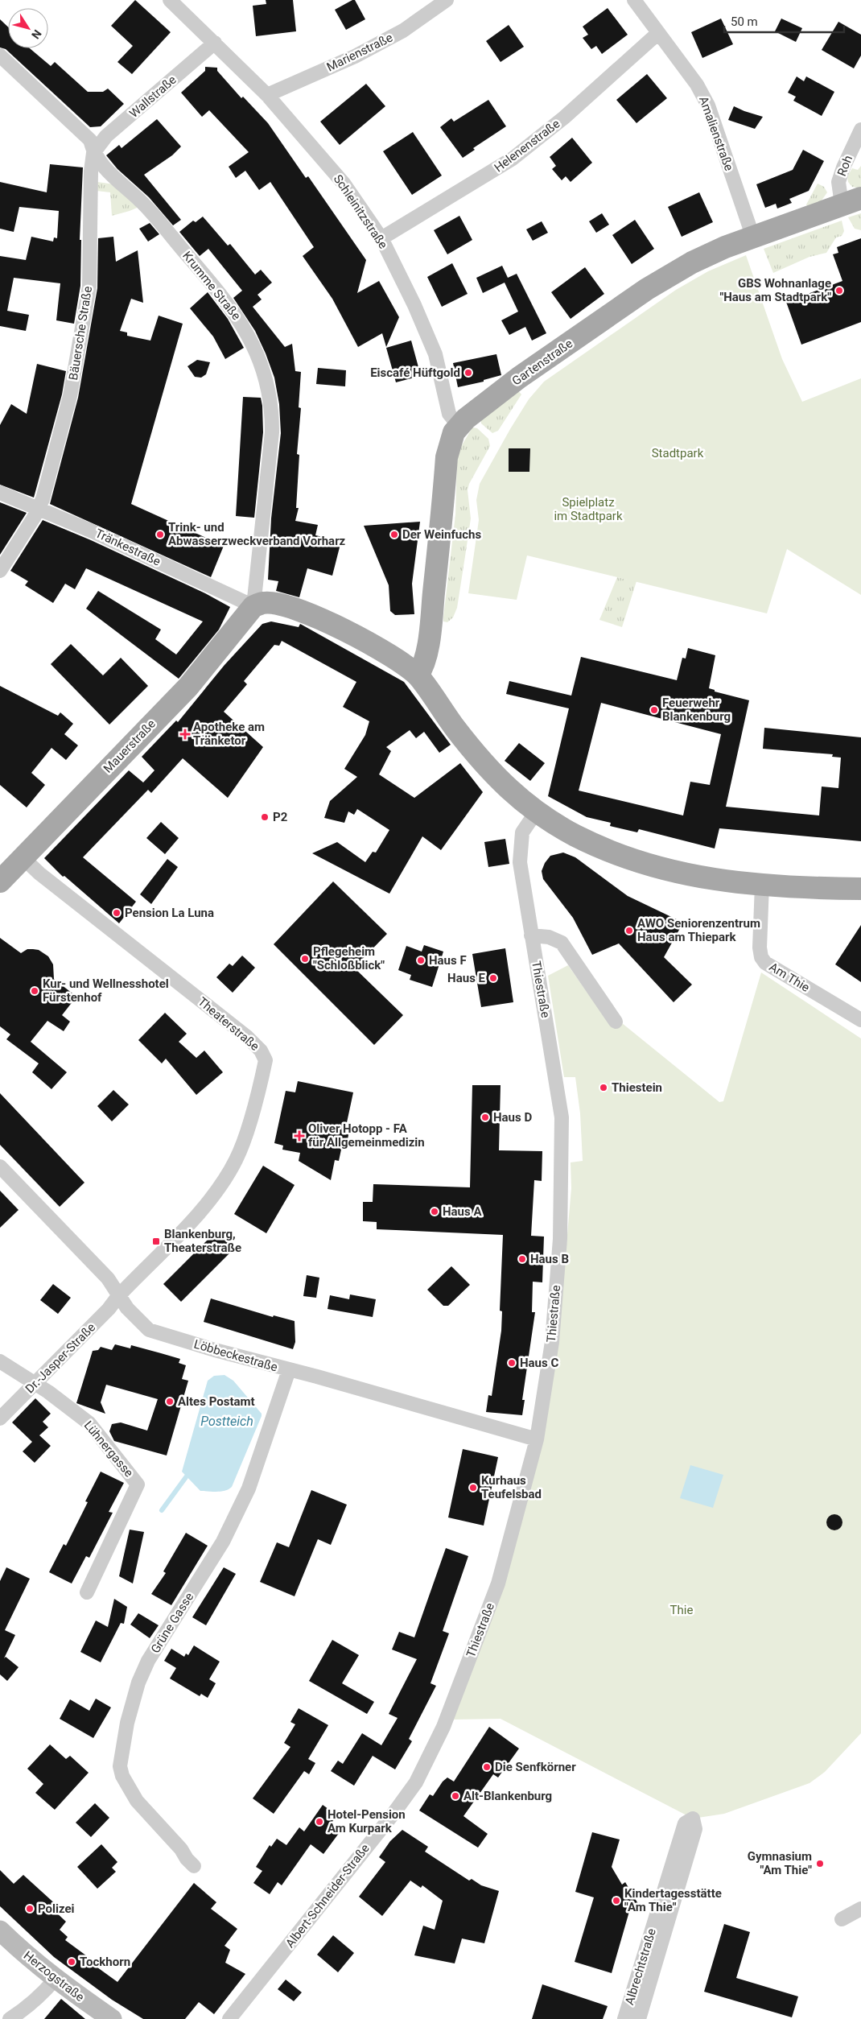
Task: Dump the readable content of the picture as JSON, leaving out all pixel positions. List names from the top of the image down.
{
  "streets": {
    "main road": ["Gartenstraße", "Mauerstraße"],
    "street": [
      "Marienstraße",
      "Wallstraße",
      "Amalienstraße",
      "Helenenstraße",
      "Roh",
      "Schleinitzstraße",
      "Krumme Straße",
      "Bäuersche Straße",
      "Tränkestraße",
      "Am Thie",
      "Thiestraße",
      "Theaterstraße",
      "Löbbeckestraße",
      "Dr.-Jasper-Straße",
      "Lühnergasse",
      "Grüne Gasse",
      "Albert-Schneider-Straße",
      "Albrechtstraße",
      "Herzogstraße"
    ]
  },
  "crossings": [
    ["Marienstraße", "Schleinitzstraße"],
    ["Wallstraße", "Schleinitzstraße"],
    ["Wallstraße", "Krumme Straße"],
    ["Wallstraße", "Bäuersche Straße"],
    ["Amalienstraße", "Helenenstraße"],
    ["Amalienstraße", "Gartenstraße"],
    ["Helenenstraße", "Schleinitzstraße"],
    ["Roh", "Gartenstraße"],
    ["Schleinitzstraße", "Gartenstraße"],
    ["Krumme Straße", "Bäuersche Straße"],
    ["Krumme Straße", "Tränkestraße"],
    ["Krumme Straße", "Mauerstraße"],
    ["Bäuersche Straße", "Tränkestraße"],
    ["Tränkestraße", "Mauerstraße"],
    ["Mauerstraße", "Theaterstraße"],
    ["Thiestraße", "Löbbeckestraße"],
    ["Thiestraße", "Albert-Schneider-Straße"],
    ["Theaterstraße", "Löbbeckestraße"],
    ["Theaterstraße", "Dr.-Jasper-Straße"],
    ["Löbbeckestraße", "Dr.-Jasper-Straße"],
    ["Löbbeckestraße", "Grüne Gasse"],
    ["Dr.-Jasper-Straße", "Lühnergasse"]
  ],
  "water": ["Postteich"],
  "parks": ["Stadtpark", "Spielplatz im Stadtpark", "Thie"],
  "places": {
    "other": [
      "GBS Wohnanlage \"Haus am Stadtpark\"",
      "Eiscafé Hüftgold",
      "Trink- und Abwasserzweckverband Vorharz",
      "Der Weinfuchs",
      "Feuerwehr Blankenburg",
      "P2",
      "Pension La Luna",
      "AWO Seniorenzentrum Haus am Thiepark",
      "Pflegeheim \"Schloßblick\"",
      "Haus F",
      "Haus E",
      "Kur- und Wellnesshotel Fürstenhof",
      "Thiestein",
      "Haus D",
      "Haus A",
      "Haus B",
      "Haus C",
      "Altes Postamt",
      "Kurhaus Teufelsbad",
      "Die Senfkörner",
      "Alt-Blankenburg",
      "Hotel-Pension Am Kurpark",
      "Gymnasium \"Am Thie\"",
      "Kindertagesstätte \"Am Thie\"",
      "Polizei",
      "Tockhorn"
    ],
    "health": ["Apotheke am Tränketor", "Oliver Hotopp - FA für Allgemeinmedizin"],
    "transit": ["Blankenburg, Theaterstraße"]
  },
  "scale_bar": "50 m",
  "north": "bottom right"
}
